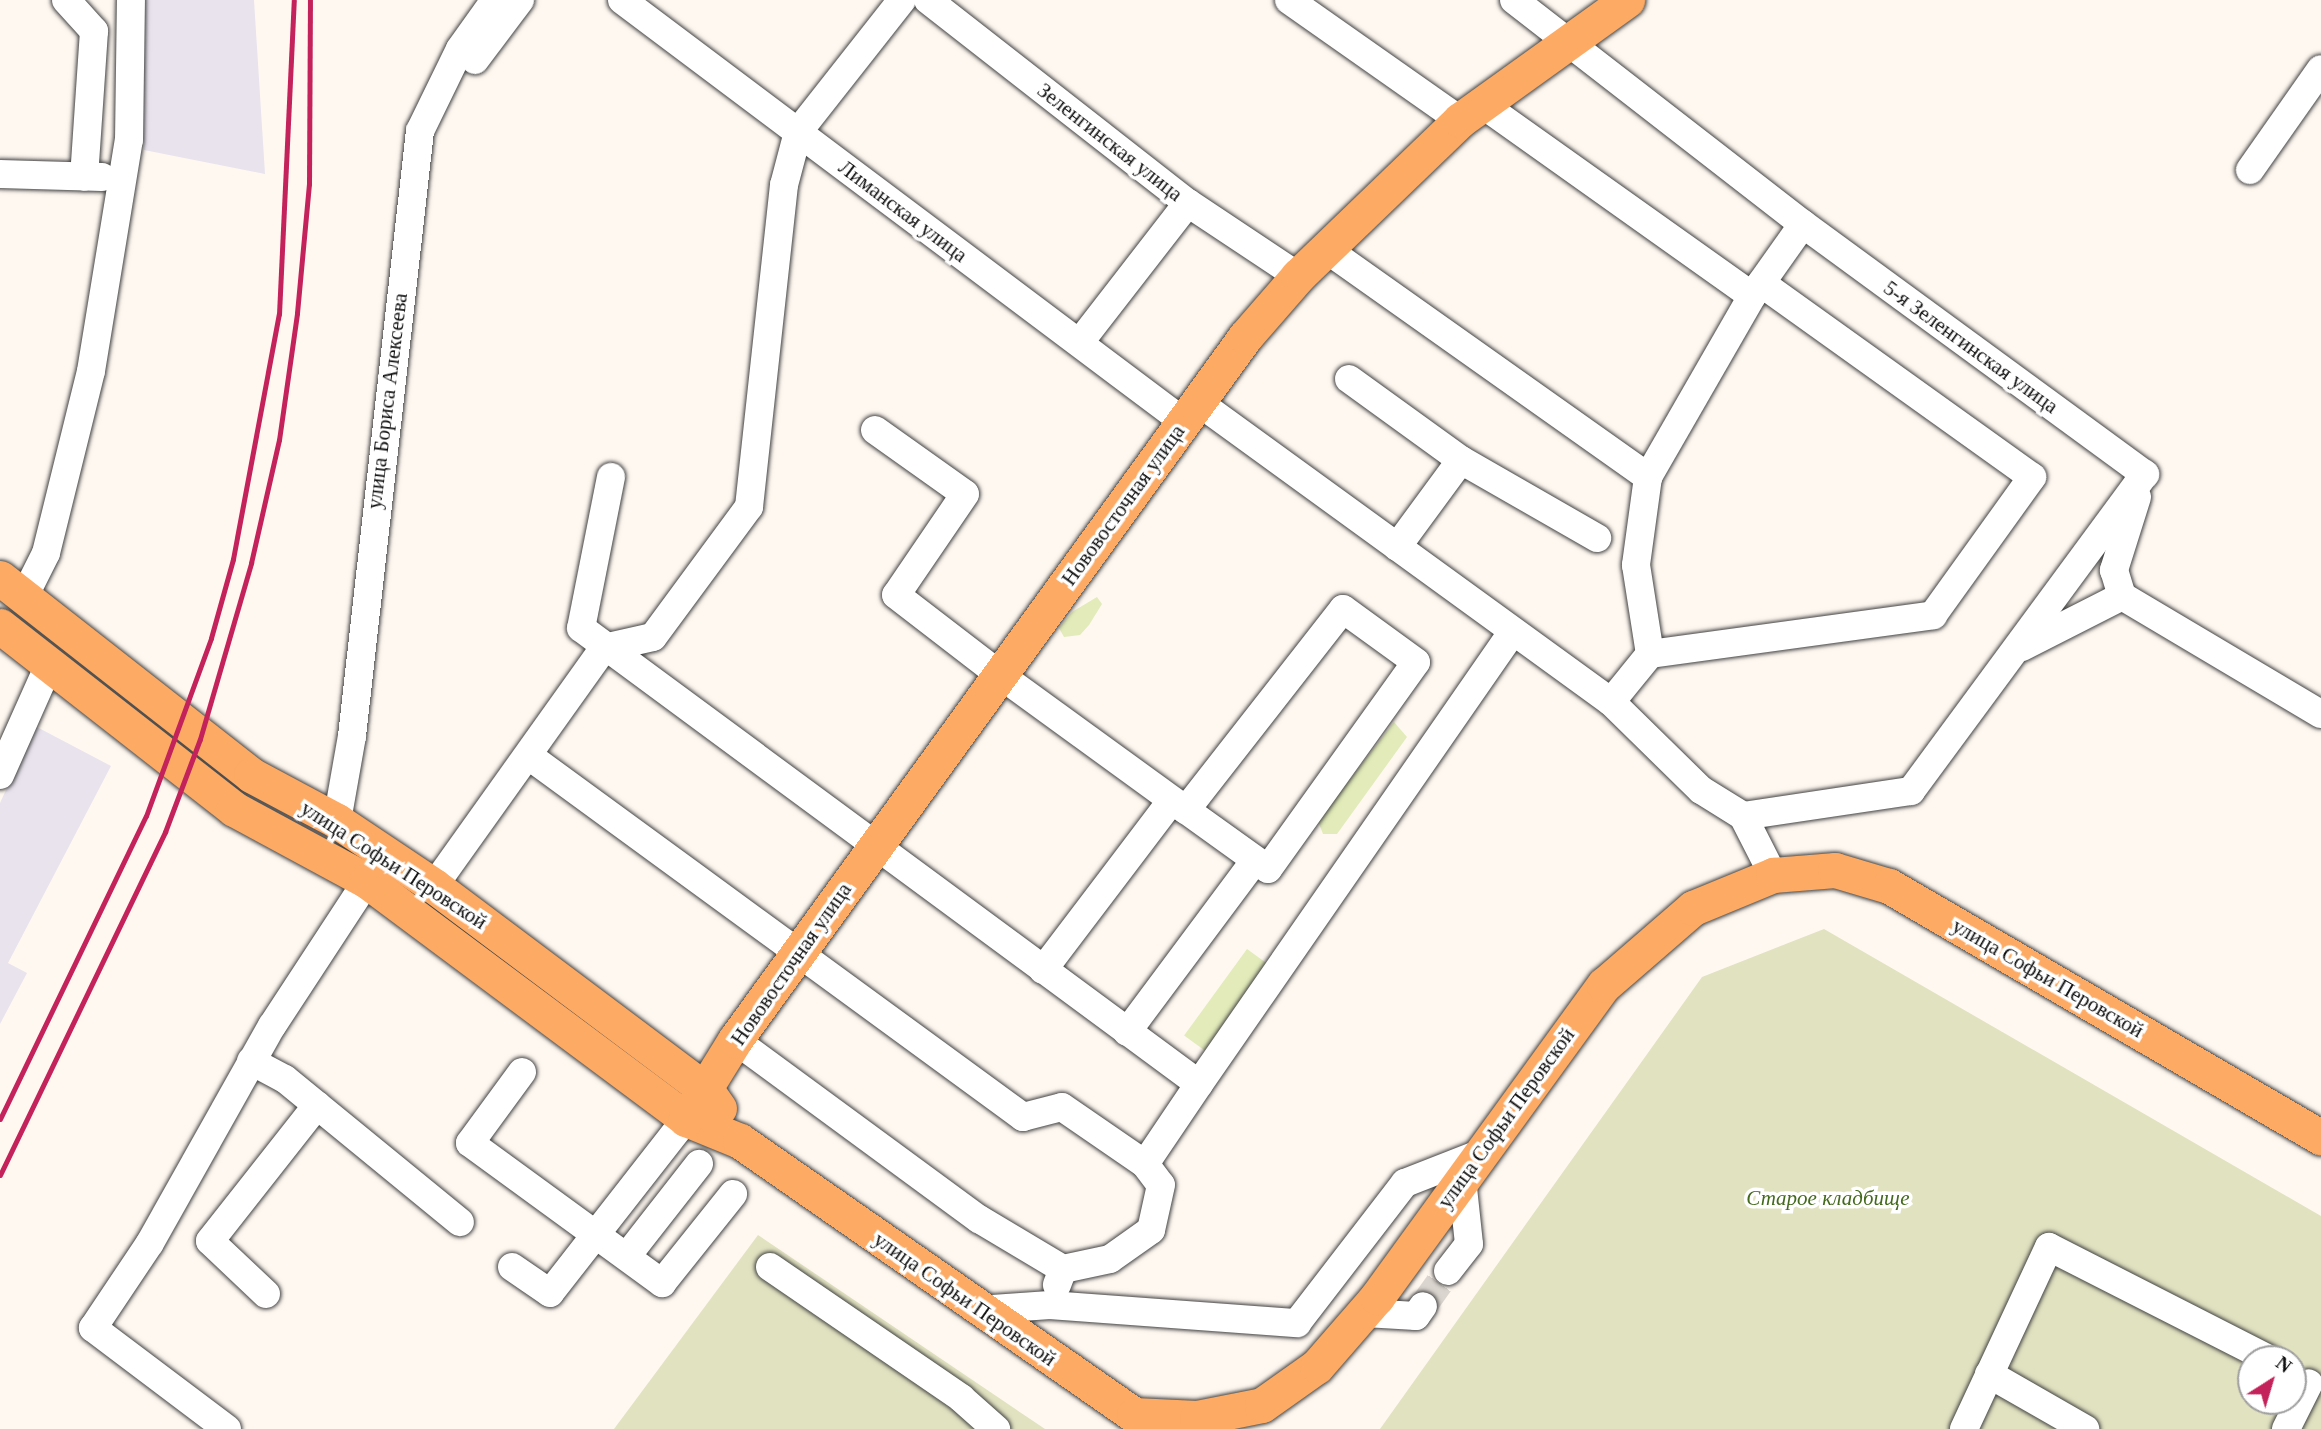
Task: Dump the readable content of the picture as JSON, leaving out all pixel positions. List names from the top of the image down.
{
  "streets": {
    "main road": ["Нововосточная улица", "улица Софьи Перовской"],
    "street": [
      "Зеленгинская улица",
      "Лиманская улица",
      "5-я Зеленгинская улица",
      "улица Бориса Алексеева"
    ]
  },
  "crossings": [
    ["Зеленгинская улица", "Нововосточная улица"],
    ["Лиманская улица", "Нововосточная улица"],
    ["5-я Зеленгинская улица", "Нововосточная улица"],
    ["улица Бориса Алексеева", "улица Софьи Перовской"],
    ["Нововосточная улица", "улица Софьи Перовской"]
  ],
  "parks": ["Старое кладбище"],
  "north": "top right"
}
